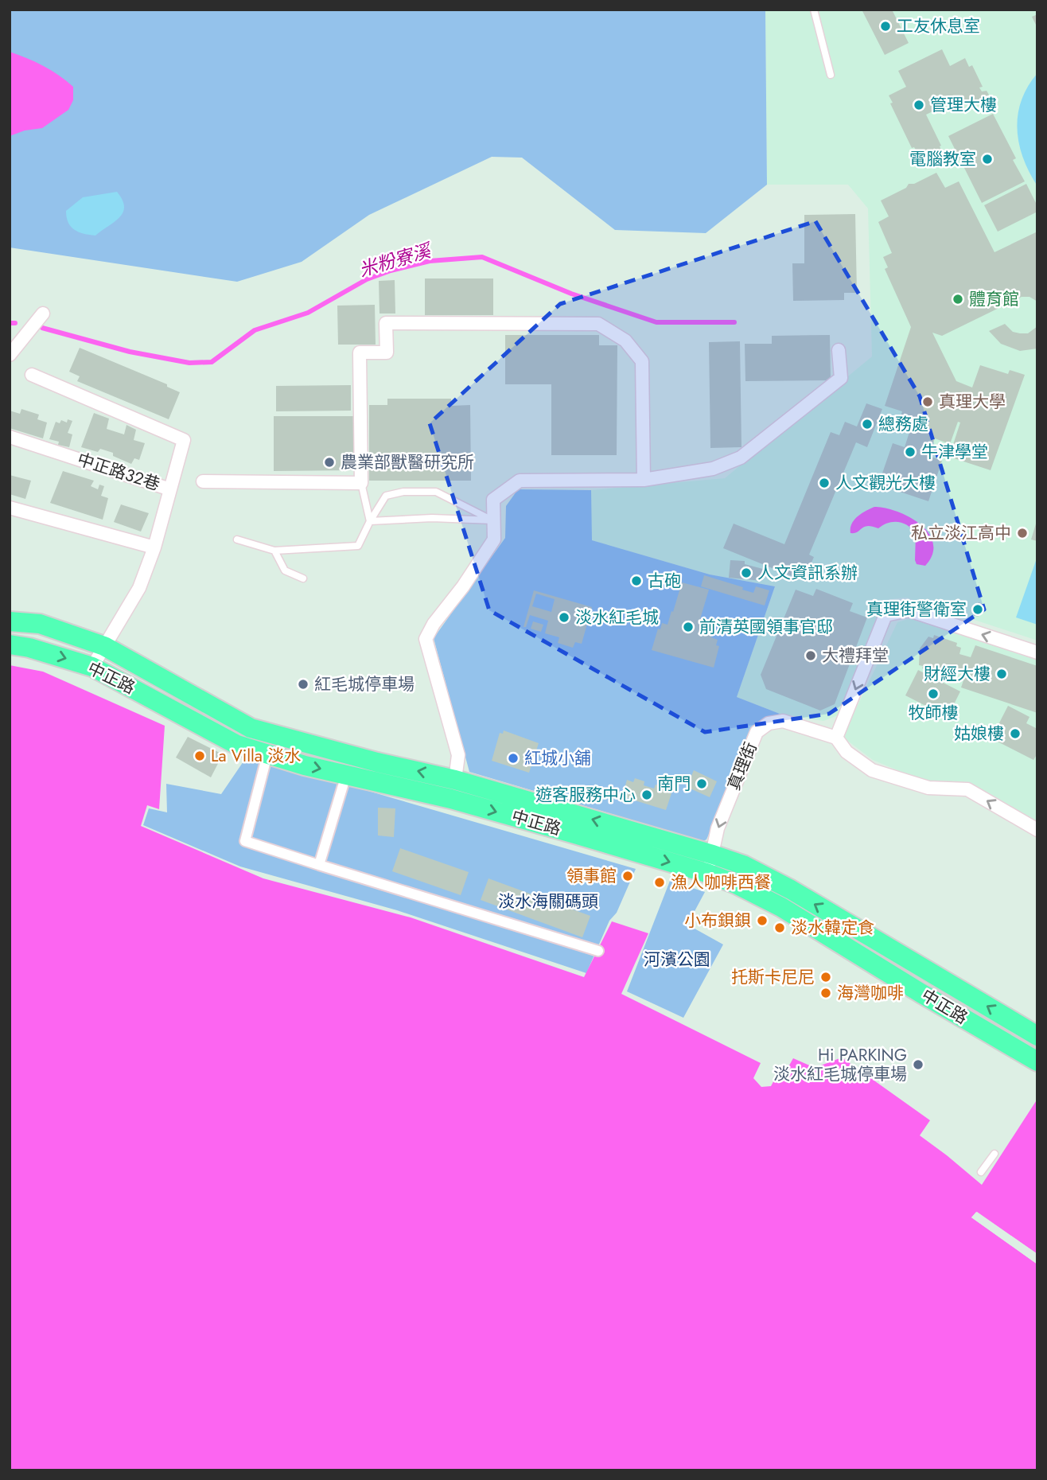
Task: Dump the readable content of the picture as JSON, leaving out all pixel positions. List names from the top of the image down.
{
  "streets": {
    "main road": ["中正路"],
    "street": ["中正路32巷", "真理街"]
  },
  "crossings": [
    ["中正路32巷", "中正路"],
    ["中正路", "真理街"]
  ],
  "water": ["米粉寮溪"],
  "parks": ["淡水海關碼頭", "河濱公園"],
  "places": [
    "工友休息室",
    "管理大樓",
    "電腦教室",
    "體育館",
    "真理大學",
    "總務處",
    "牛津學堂",
    "農業部獸醫研究所",
    "人文觀光大樓",
    "私立淡江高中",
    "人文資訊系辦",
    "古砲",
    "真理街警衛室",
    "淡水紅毛城",
    "前清英國領事官邸",
    "大禮拜堂",
    "財經大樓",
    "紅毛城停車場",
    "牧師樓",
    "姑娘樓",
    "La Villa 淡水",
    "紅城小舖",
    "南門",
    "遊客服務中心",
    "領事館",
    "漁人咖啡西餐",
    "小布鋇鋇",
    "淡水韓定食",
    "托斯卡尼尼",
    "海灣咖啡",
    "Hi PARKING 淡水紅毛城停車場"
  ]
}
